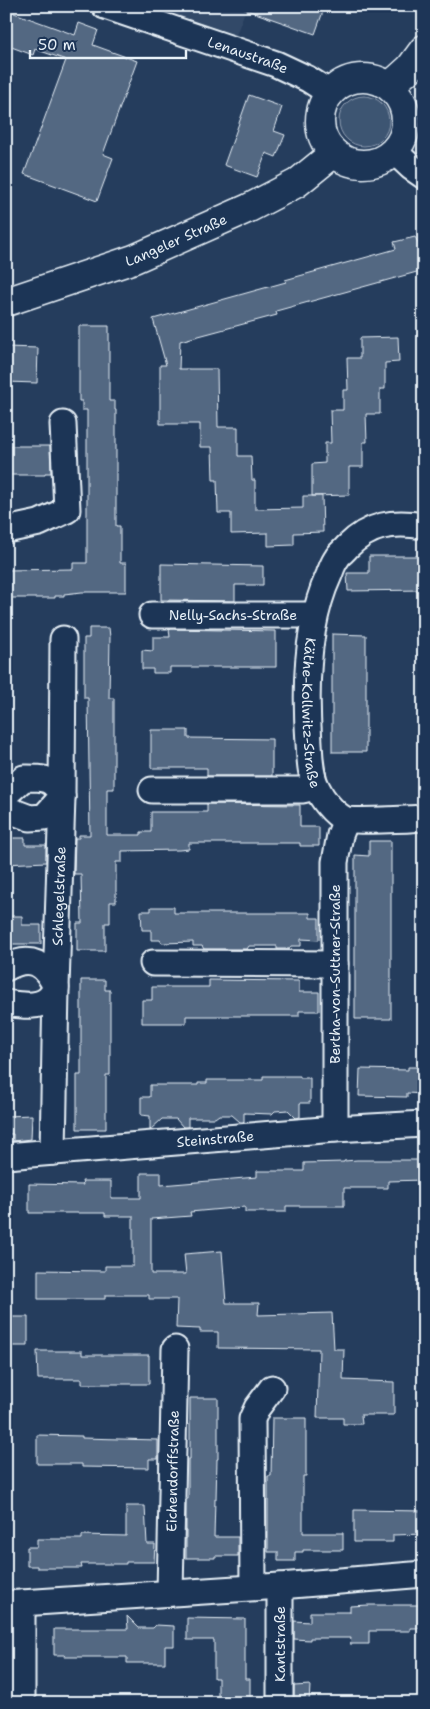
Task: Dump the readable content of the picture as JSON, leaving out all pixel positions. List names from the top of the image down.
{
  "streets": {
    "street": [
      "Lenaustraße",
      "Langeler Straße",
      "Nelly-Sachs-Straße",
      "Käthe-Kollwitz-Straße",
      "Schlegelstraße",
      "Bertha-von-Suttner-Straße",
      "Steinstraße",
      "Eichendorffstraße",
      "Kantstraße"
    ]
  },
  "crossings": [
    ["Lenaustraße", "Langeler Straße"],
    ["Nelly-Sachs-Straße", "Käthe-Kollwitz-Straße"],
    ["Käthe-Kollwitz-Straße", "Bertha-von-Suttner-Straße"],
    ["Schlegelstraße", "Steinstraße"],
    ["Bertha-von-Suttner-Straße", "Steinstraße"]
  ],
  "scale_bar": "50 m"
}
